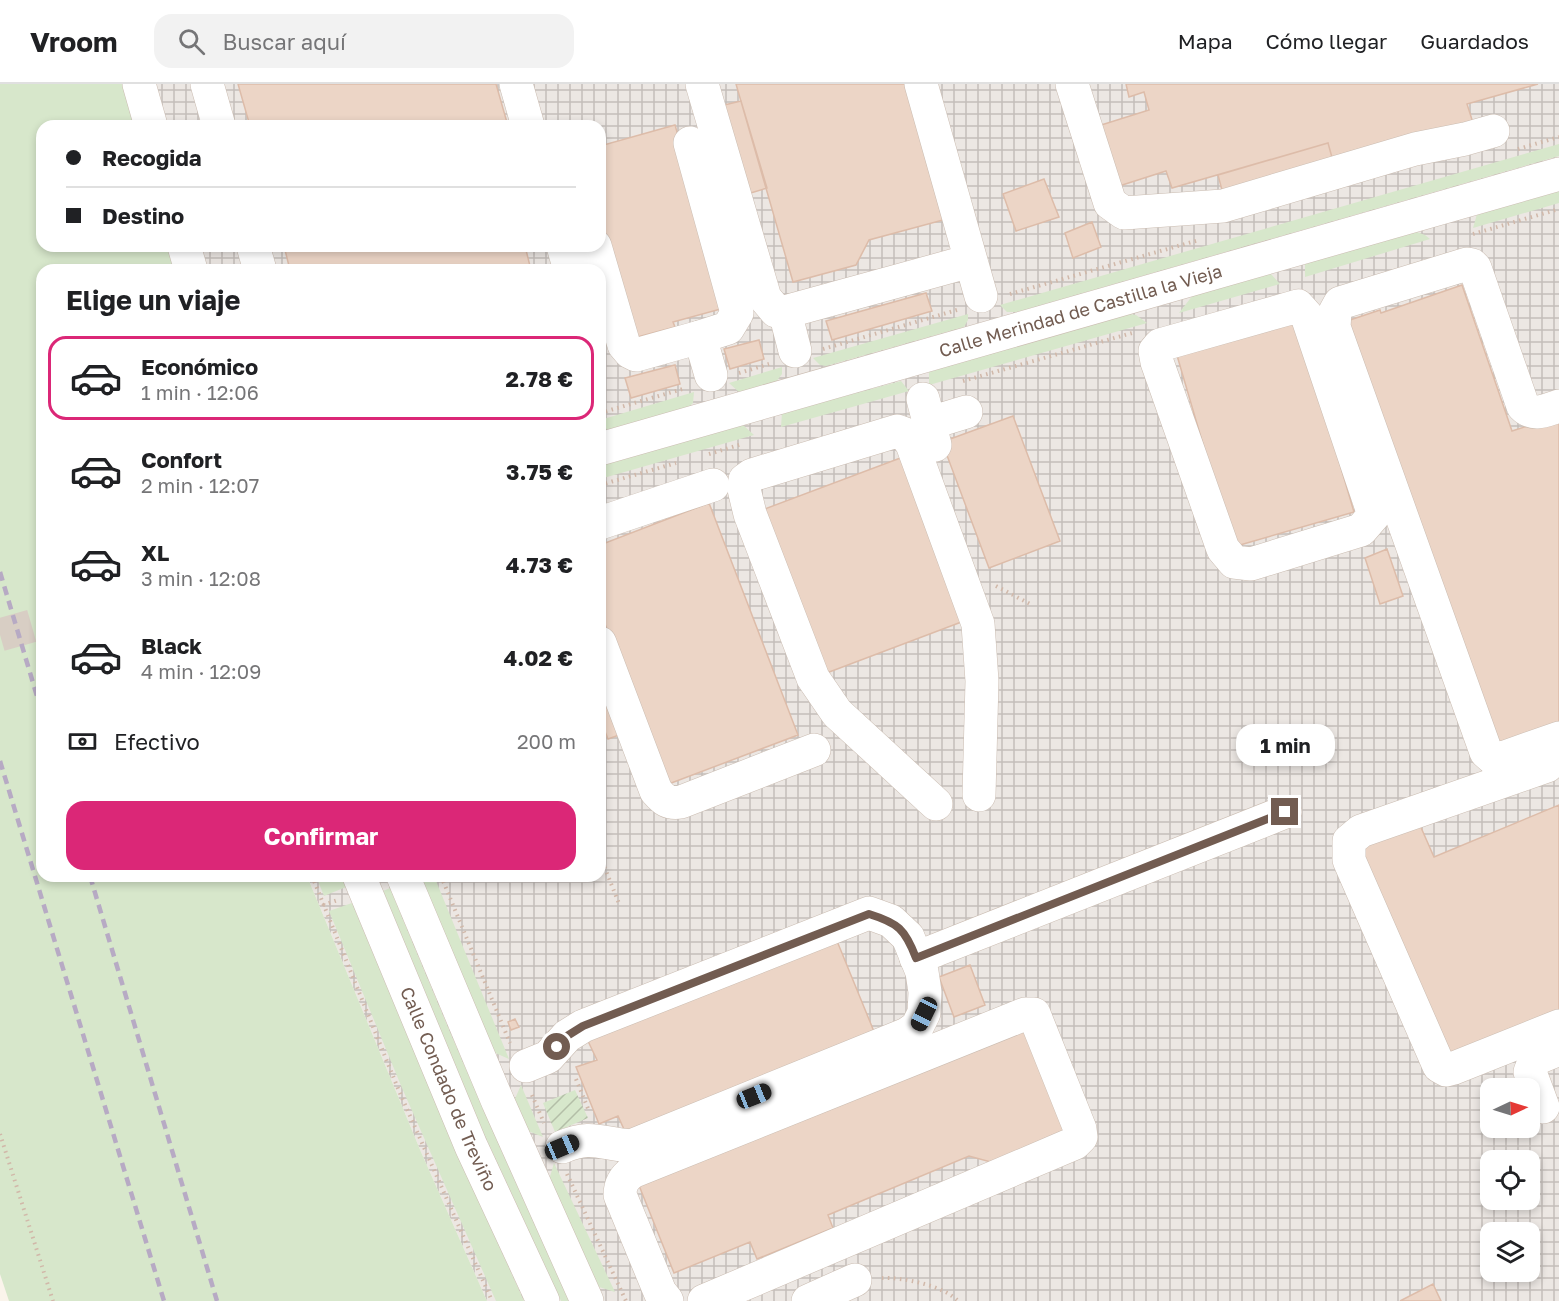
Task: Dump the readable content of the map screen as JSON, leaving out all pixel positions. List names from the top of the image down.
{
  "streets": {
    "street": ["Calle Merindad de Castilla la Vieja", "Calle Condado de Treviño"]
  },
  "north": "right",
  "page": {
    "header": "Vroom",
    "search": "Buscar aquí",
    "nav": ["Mapa", "Cómo llegar", "Guardados"],
    "banner": ["Recogida", "Destino"],
    "heading": "Elige un viaje",
    "list": [
      {
        "name": "Económico",
        "note": "1 min · 12:06",
        "value": "2.78 €"
      },
      {
        "name": "Confort",
        "note": "2 min · 12:07",
        "value": "3.75 €"
      },
      {
        "name": "XL",
        "note": "3 min · 12:08",
        "value": "4.73 €"
      },
      {
        "name": "Black",
        "note": "4 min · 12:09",
        "value": "4.02 €"
      }
    ],
    "pay": ["Efectivo", "200 m"],
    "bubble": "1 min",
    "buttons": "Confirmar"
  }
}
